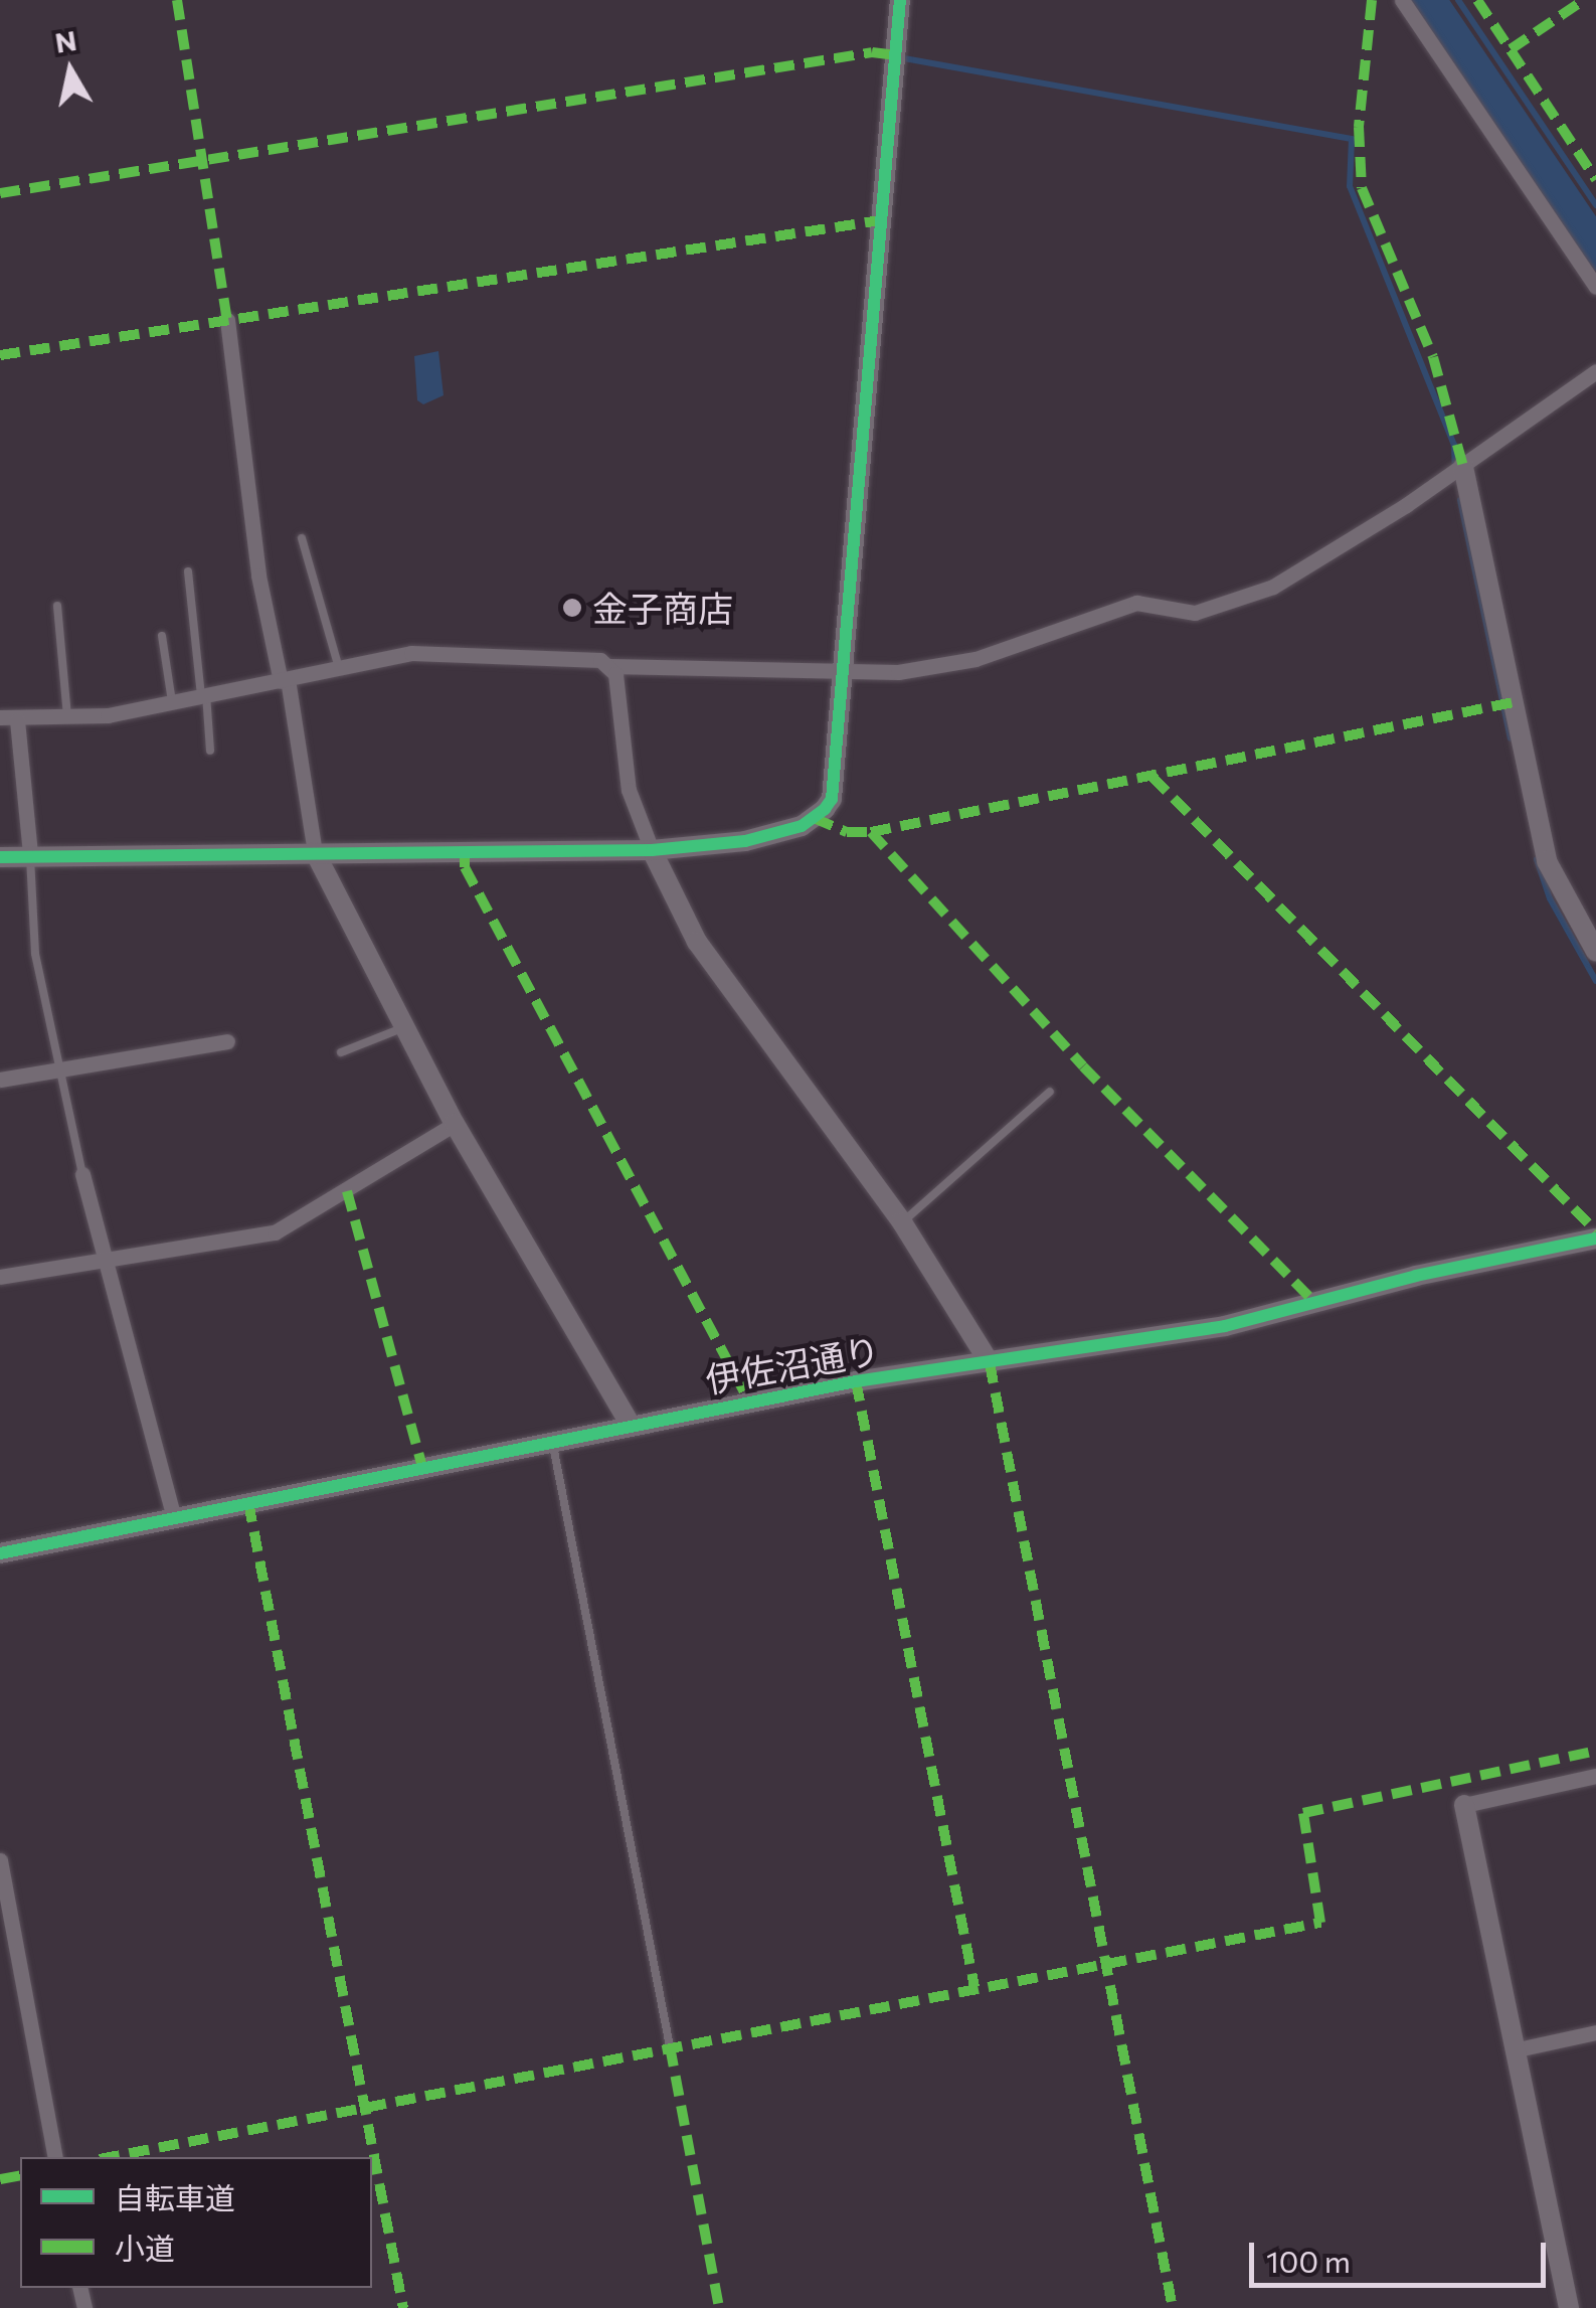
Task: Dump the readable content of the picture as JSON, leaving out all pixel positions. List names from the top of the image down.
{
  "streets": {
    "street": ["伊佐沼通り"]
  },
  "places": ["金子商店"],
  "legend": ["自転車道", "小道"],
  "scale_bar": "100 m",
  "north": "top"
}
